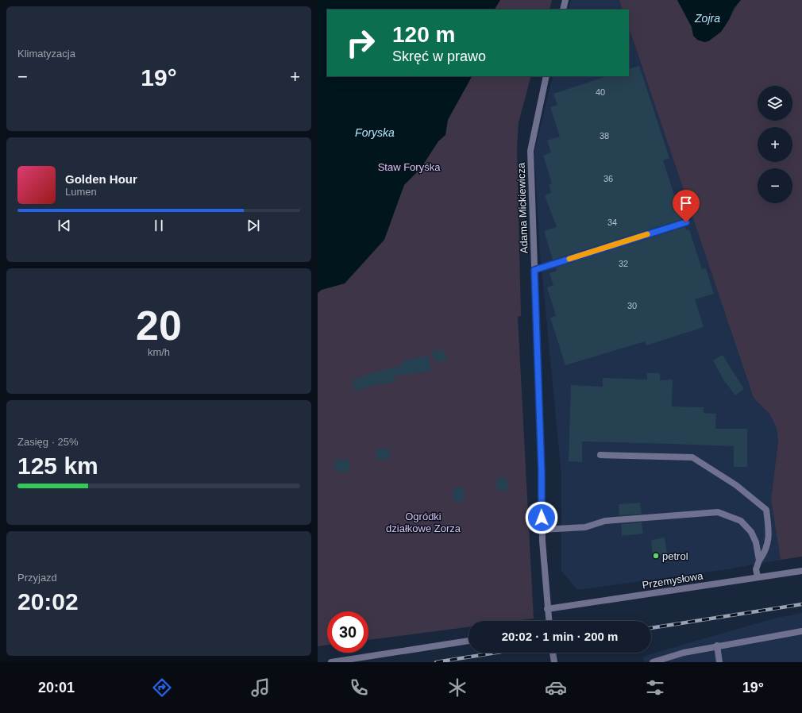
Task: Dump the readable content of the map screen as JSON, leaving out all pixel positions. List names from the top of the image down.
{
  "streets": {
    "street": ["Adama Mickiewicza", "Przemysłowa"]
  },
  "crossings": [
    ["Adama Mickiewicza", "Przemysłowa"]
  ],
  "water": ["Zojra", "Foryska"],
  "parks": ["Staw Foryśka", "Ogródki działkowe Zorza"],
  "places": ["petrol"],
  "house_numbers": [
    "40",
    "38",
    "36",
    "34",
    "32",
    "30"
  ],
  "page": {
    "tile": [
      "Klimatyzacja",
      ["20", "km/h"],
      ["Zasięg · 25%", "125 km"],
      ["Przyjazd", "20:02"]
    ],
    "turn": ["120 m", "Skręć w prawo"],
    "heat": ["−", "19°", "+"],
    "map_buttons": ["+", "−"],
    "song": ["Golden Hour", "Lumen"],
    "limit": "30",
    "trip": "20:02 · 1 min · 200 m",
    "tabs": ["20:01", "19°"]
  }
}
